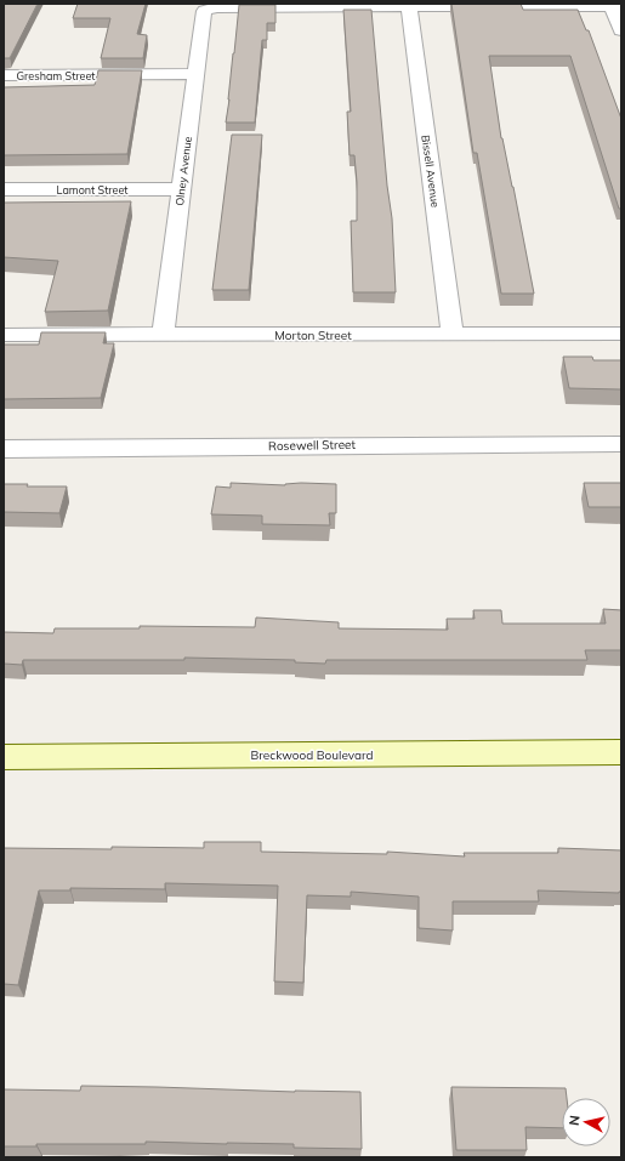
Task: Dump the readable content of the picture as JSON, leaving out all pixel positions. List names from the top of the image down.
{
  "streets": {
    "main road": ["Breckwood Boulevard"],
    "street": [
      "Gresham Street",
      "Olney Avenue",
      "Bissell Avenue",
      "Lamont Street",
      "Morton Street",
      "Rosewell Street"
    ]
  },
  "crossings": [
    ["Gresham Street", "Olney Avenue"],
    ["Olney Avenue", "Bissell Avenue"],
    ["Olney Avenue", "Lamont Street"],
    ["Olney Avenue", "Morton Street"],
    ["Bissell Avenue", "Morton Street"]
  ],
  "north": "left"
}
